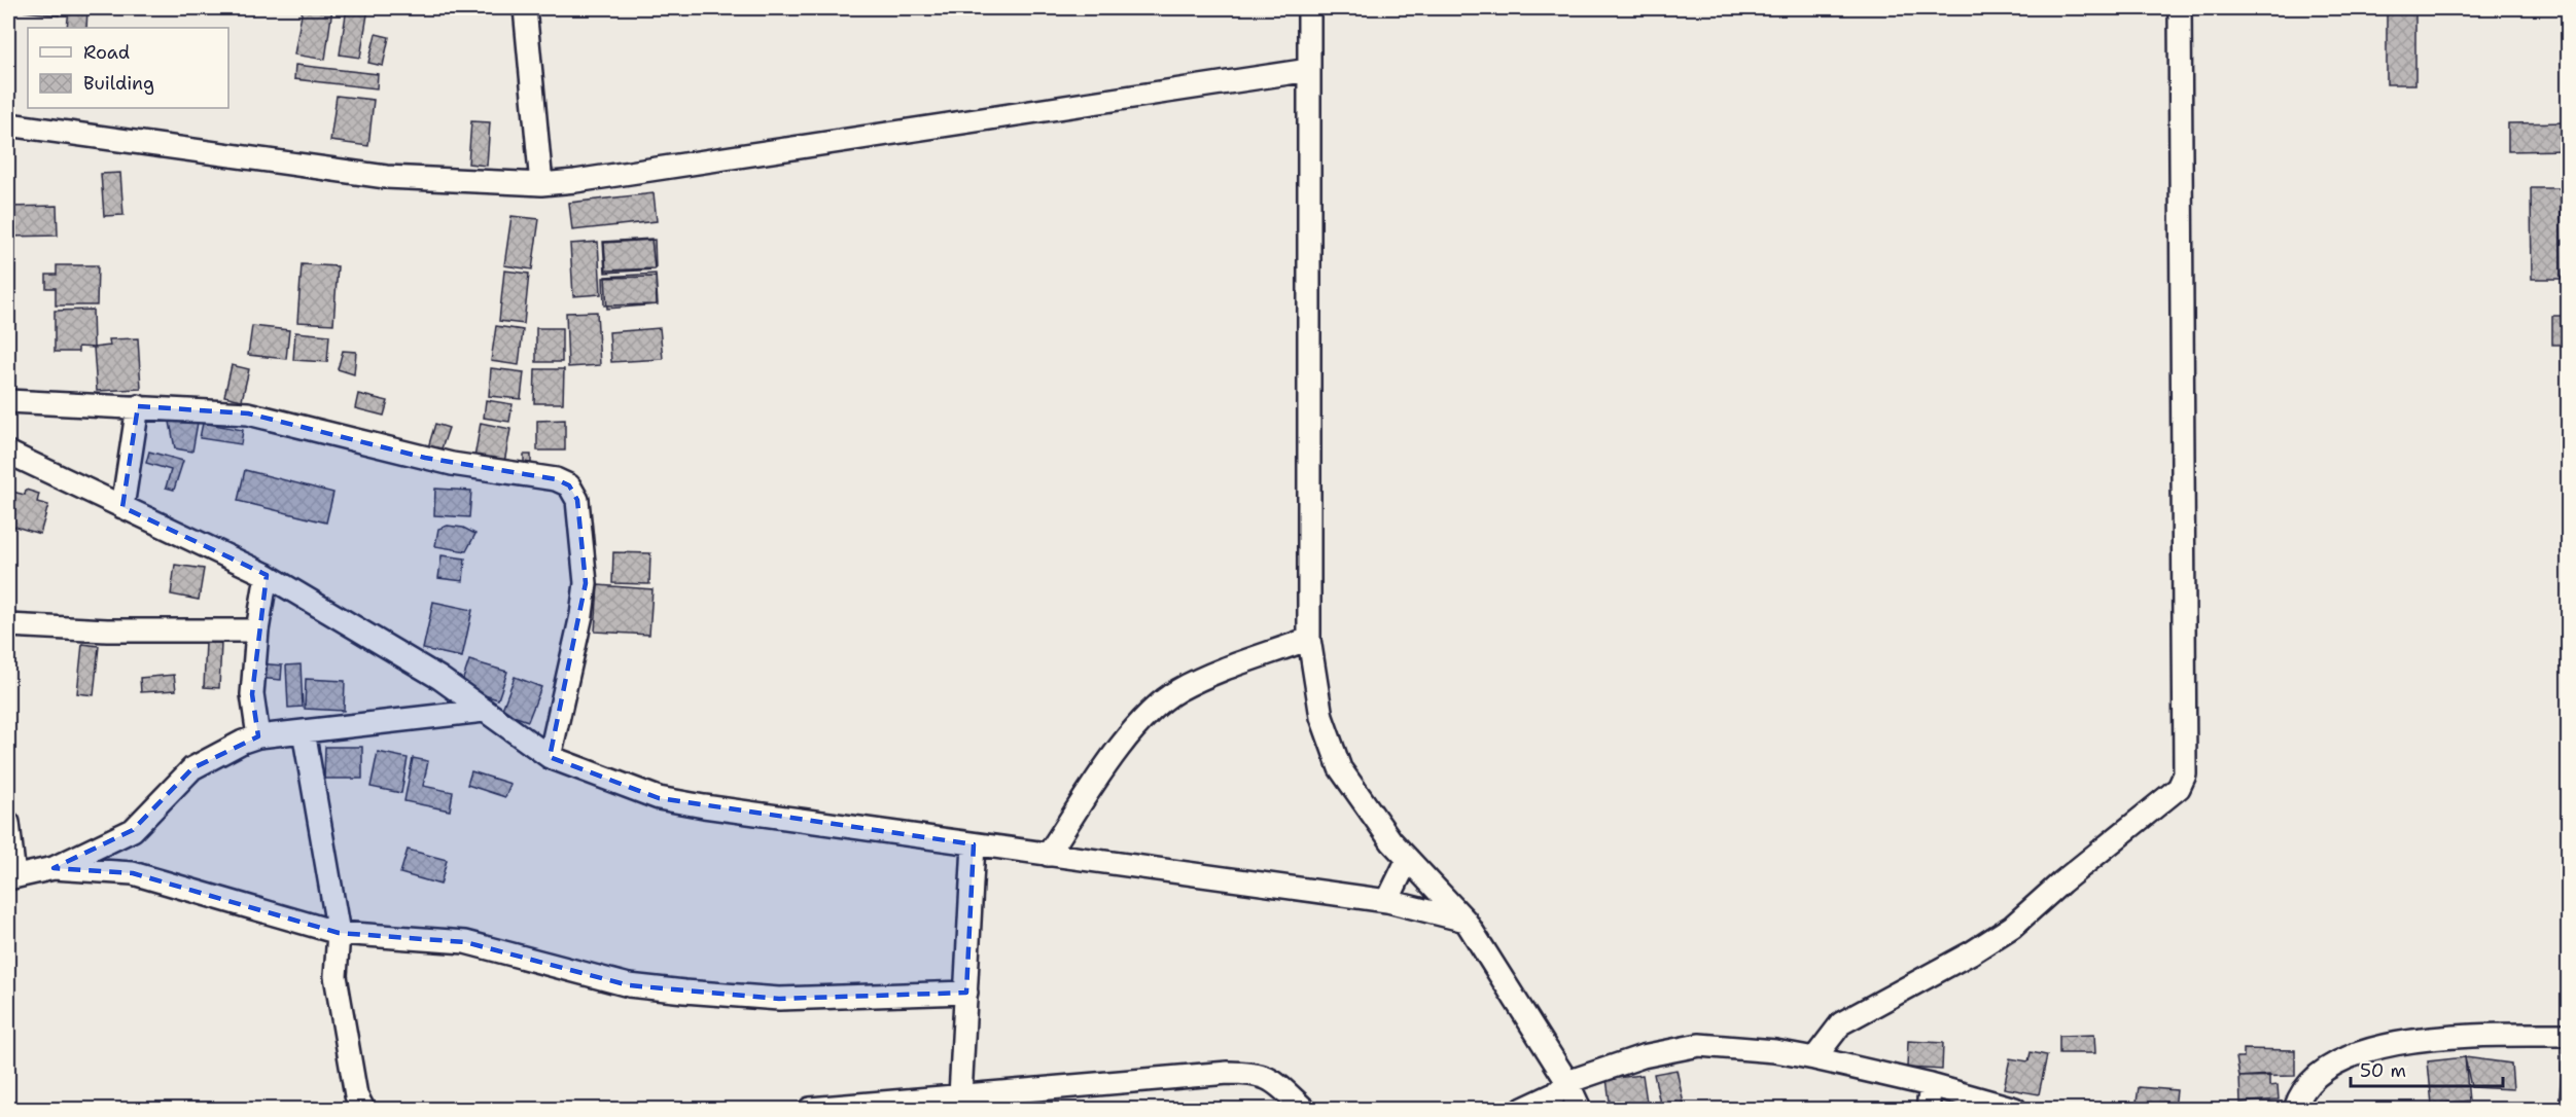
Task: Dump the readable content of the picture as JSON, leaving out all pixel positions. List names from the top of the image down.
{
  "legend": ["Road", "Building"],
  "scale_bar": "50 m"
}
